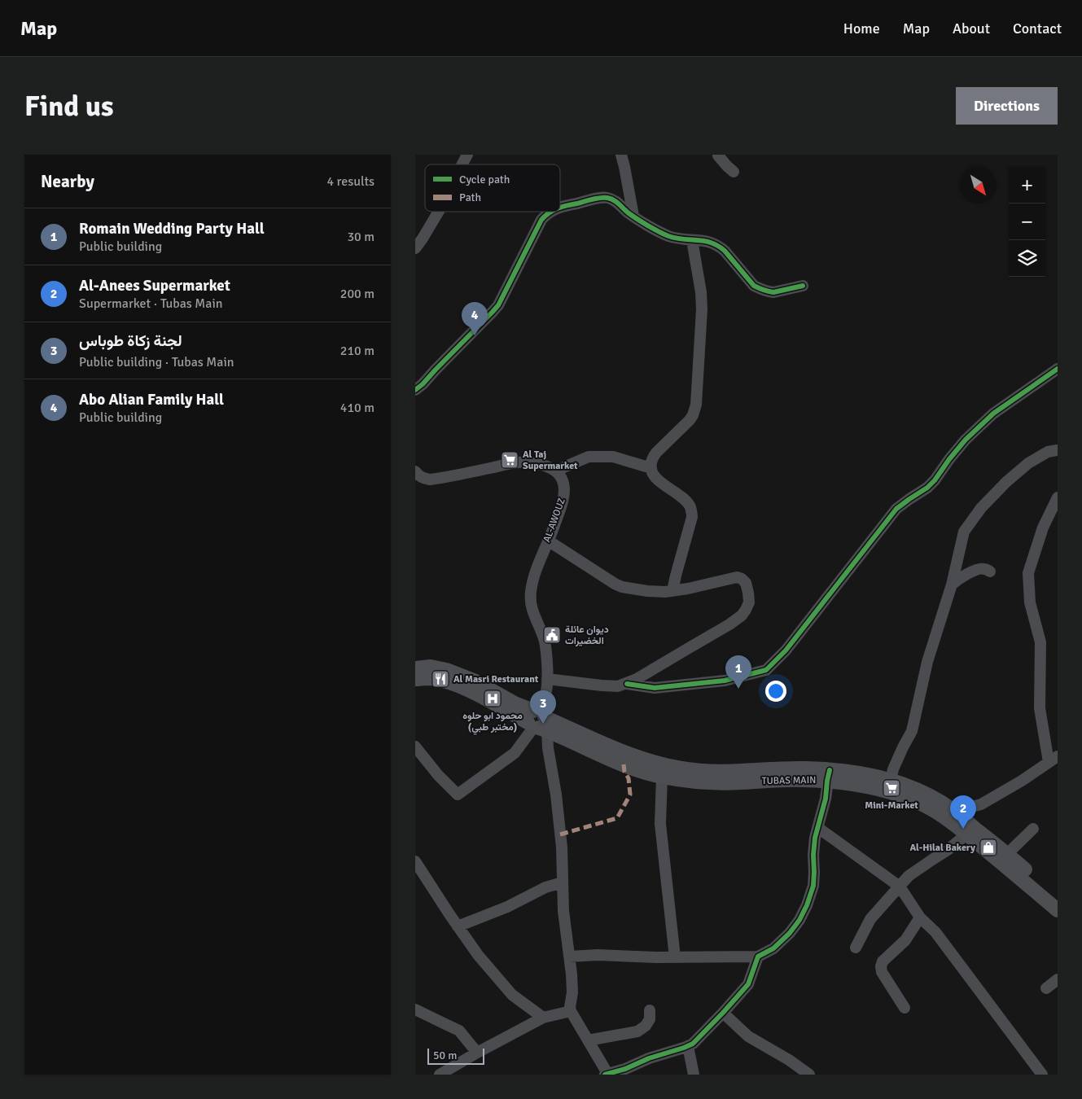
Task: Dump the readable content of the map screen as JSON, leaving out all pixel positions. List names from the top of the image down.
{
  "streets": {
    "main road": ["TUBAS MAIN"],
    "street": ["AL-AWOUZ"]
  },
  "crossings": [
    ["AL-AWOUZ", "TUBAS MAIN"]
  ],
  "places": {
    "supermarket": ["Al Taj Supermarket", "Mini-Market"],
    "public building": ["ديوان عائلة الخضيرات"],
    "restaurant": ["Al Masri Restaurant"],
    "hospital": ["محمود ابو حلوه (مختبر طبي)"],
    "shop": ["Al-Hilal Bakery"]
  },
  "legend": ["Cycle path", "Path"],
  "scale_bar": "50 m",
  "north": "bottom right",
  "page": {
    "header": "Map",
    "nav": [
      "Home",
      "Map",
      "About",
      "Contact"
    ],
    "buttons": "Directions",
    "title": "Find us",
    "heading": ["Nearby", "4 results"],
    "map_buttons": ["+", "−"],
    "list": [
      {
        "mark": "1",
        "name": "Romain Wedding Party Hall",
        "note": "Public building",
        "value": "30 m"
      },
      {
        "mark": "2",
        "name": "Al-Anees Supermarket",
        "note": "Supermarket · Tubas Main",
        "value": "200 m"
      },
      {
        "mark": "3",
        "name": "لجنة زكاة طوباس",
        "note": "Public building · Tubas Main",
        "value": "210 m"
      },
      {
        "mark": "4",
        "name": "Abo Alian Family Hall",
        "note": "Public building",
        "value": "410 m"
      }
    ],
    "pins": [
      "4",
      "1",
      "3",
      "2"
    ],
    "scale": "50 m"
  }
}
